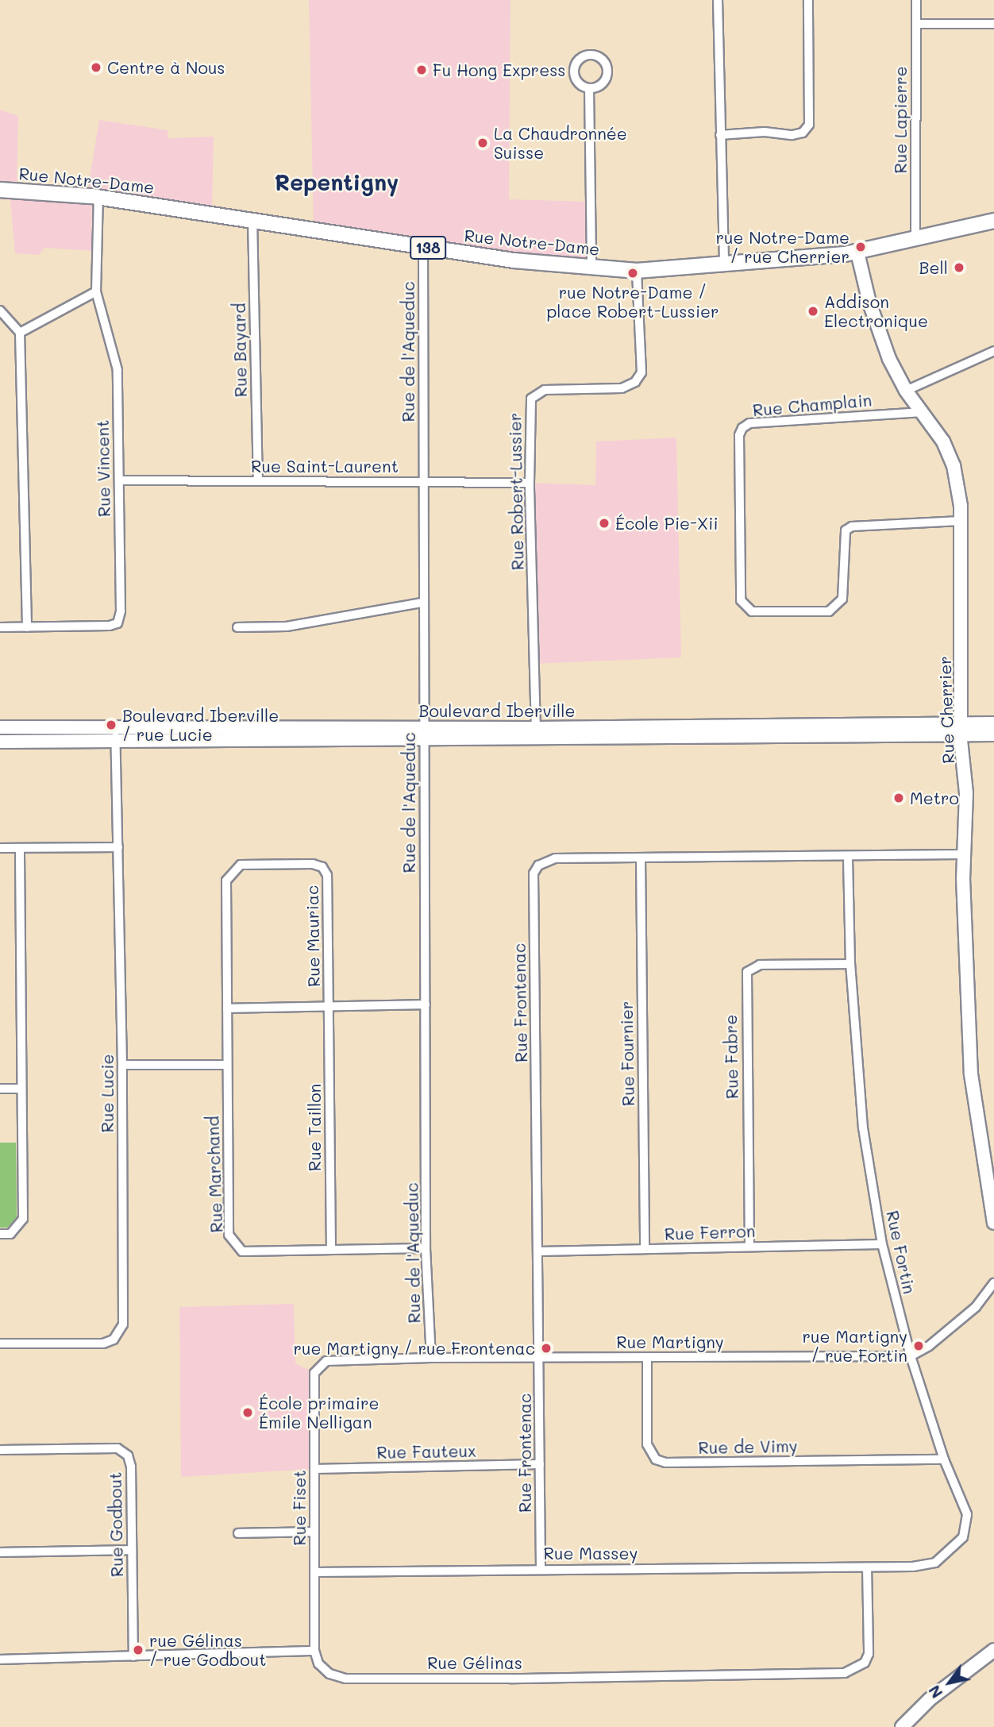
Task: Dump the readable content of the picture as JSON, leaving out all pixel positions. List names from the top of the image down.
{
  "streets": {
    "main road": ["Rue Notre-Dame", "138"],
    "street": [
      "Rue Lapierre",
      "Rue Bayard",
      "Rue de l'Aqueduc",
      "Rue Champlain",
      "Rue Saint-Laurent",
      "Rue Vincent",
      "Rue Robert-Lussier",
      "Rue Cherrier",
      "Boulevard Iberville",
      "Rue Mauriac",
      "Rue Frontenac",
      "Rue Fournier",
      "Rue Fabre",
      "Rue Lucie",
      "Rue Taillon",
      "Rue Marchand",
      "Rue Ferron",
      "Rue Fortin",
      "Rue Martigny",
      "Rue de Vimy",
      "Rue Fauteux",
      "Rue Fiset",
      "Rue Godbout",
      "Rue Massey",
      "Rue Gélinas"
    ]
  },
  "crossings": [
    ["Rue Lapierre", "Rue Notre-Dame"],
    ["Rue Notre-Dame", "Rue Bayard"],
    ["Rue Notre-Dame", "Rue de l'Aqueduc"],
    ["Rue Notre-Dame", "Rue Vincent"],
    ["Rue Notre-Dame", "Rue Robert-Lussier"],
    ["Rue Notre-Dame", "Rue Cherrier"],
    ["Rue Bayard", "Rue Saint-Laurent"],
    ["Rue de l'Aqueduc", "Rue Saint-Laurent"],
    ["Rue de l'Aqueduc", "Boulevard Iberville"],
    ["Rue de l'Aqueduc", "Rue Marchand"],
    ["Rue de l'Aqueduc", "Rue Martigny"],
    ["Rue Champlain", "Rue Cherrier"],
    ["Rue Saint-Laurent", "Rue Vincent"],
    ["Rue Saint-Laurent", "Rue Robert-Lussier"],
    ["Rue Robert-Lussier", "Boulevard Iberville"],
    ["Rue Cherrier", "Boulevard Iberville"],
    ["Rue Cherrier", "Rue Frontenac"],
    ["Boulevard Iberville", "Rue Lucie"],
    ["Rue Mauriac", "Rue Taillon"],
    ["Rue Mauriac", "Rue Marchand"],
    ["Rue Frontenac", "Rue Fournier"],
    ["Rue Frontenac", "Rue Ferron"],
    ["Rue Frontenac", "Rue Fortin"],
    ["Rue Frontenac", "Rue Martigny"],
    ["Rue Frontenac", "Rue Fauteux"],
    ["Rue Frontenac", "Rue Massey"],
    ["Rue Fournier", "Rue Ferron"],
    ["Rue Fabre", "Rue Ferron"],
    ["Rue Fabre", "Rue Fortin"],
    ["Rue Taillon", "Rue Marchand"],
    ["Rue Ferron", "Rue Fortin"],
    ["Rue Fortin", "Rue Martigny"],
    ["Rue Fortin", "Rue de Vimy"],
    ["Rue Fortin", "Rue Massey"],
    ["Rue Fortin", "Rue Gélinas"],
    ["Rue Martigny", "Rue de Vimy"],
    ["Rue Martigny", "Rue Fiset"],
    ["Rue Fauteux", "Rue Fiset"],
    ["Rue Fiset", "Rue Massey"],
    ["Rue Fiset", "Rue Gélinas"],
    ["Rue Massey", "Rue Gélinas"]
  ],
  "districts": ["Repentigny"],
  "places": [
    "Centre à Nous",
    "Fu Hong Express",
    "La Chaudronnée Suisse",
    "rue Notre-Dame / rue Cherrier",
    "Bell",
    "rue Notre-Dame / place Robert-Lussier",
    "Addison Electronique",
    "École Pie-Xii",
    "Boulevard Iberville / rue Lucie",
    "Metro",
    "rue Martigny / rue Fortin",
    "rue Martigny / rue Frontenac",
    "École primaire Émile Nelligan",
    "rue Gélinas / rue Godbout"
  ],
  "north": "bottom left"
}
